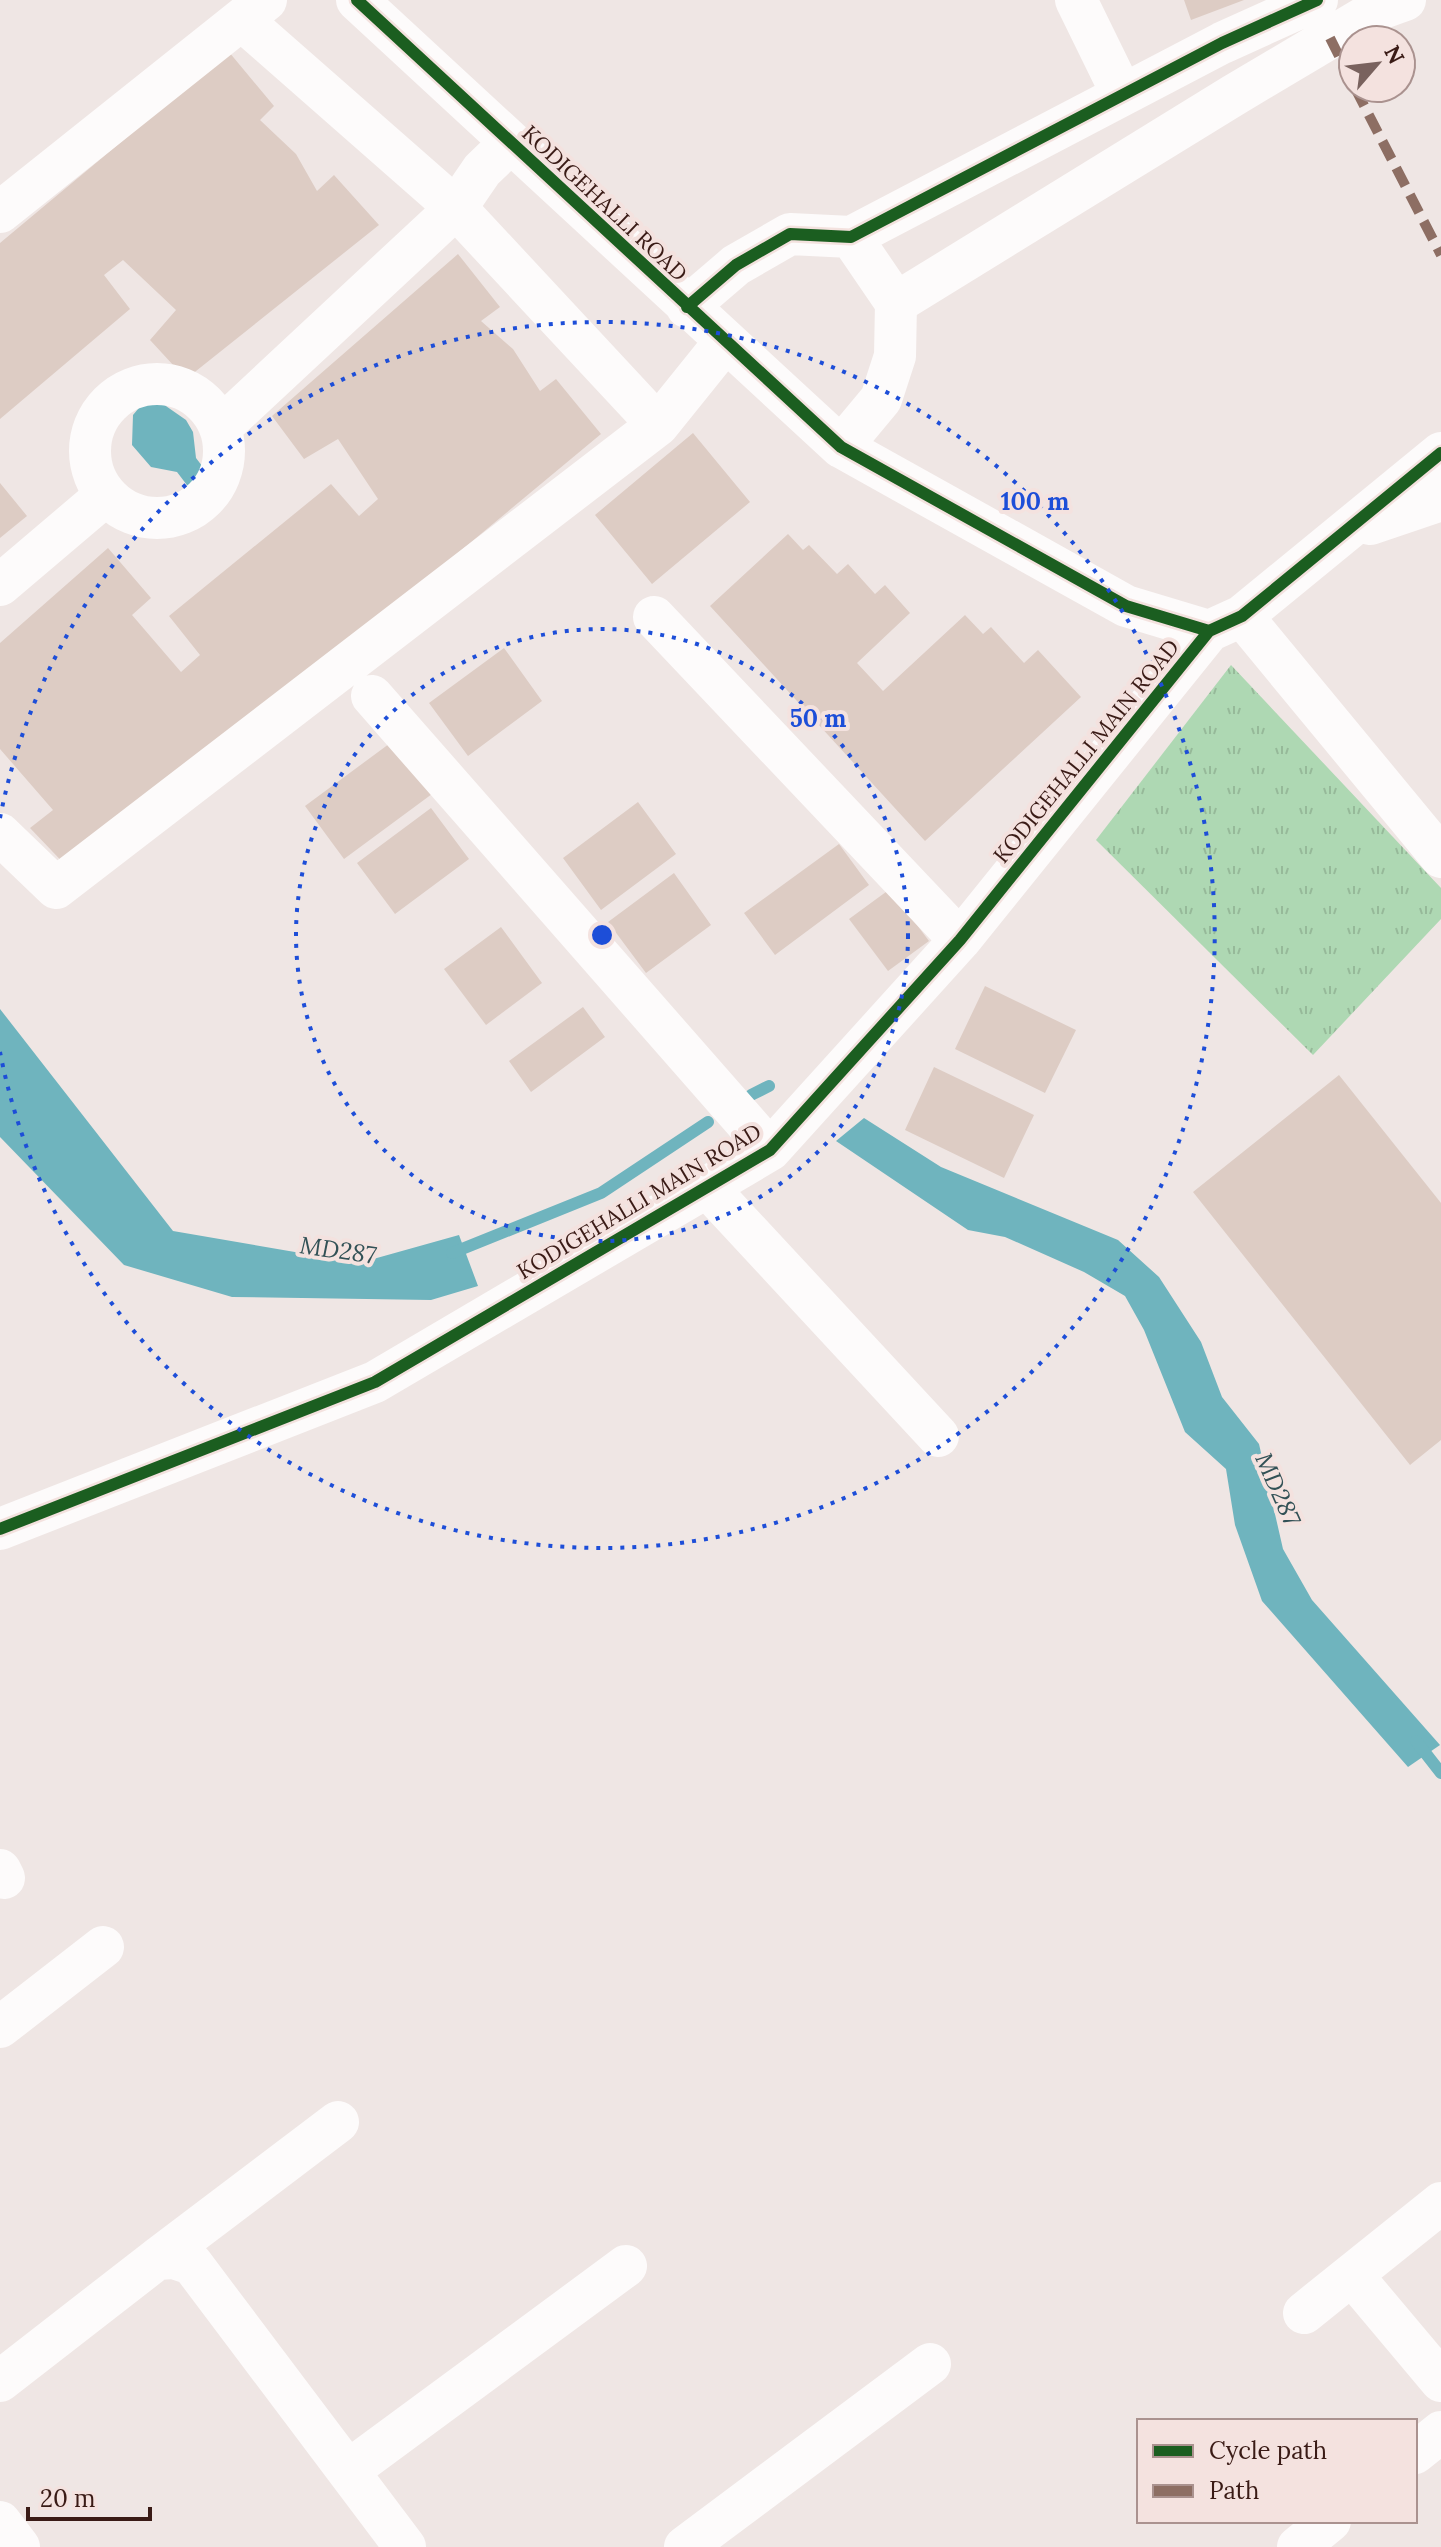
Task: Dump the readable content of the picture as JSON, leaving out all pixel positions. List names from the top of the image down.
{
  "streets": {
    "street": ["KODIGEHALLI ROAD", "KODIGEHALLI MAIN ROAD"]
  },
  "crossings": [
    ["KODIGEHALLI ROAD", "KODIGEHALLI MAIN ROAD"]
  ],
  "water": ["MD287"],
  "legend": ["Cycle path", "Path"],
  "scale_bar": "20 m",
  "north": "top right",
  "rings": ["100 m", "50 m"]
}
